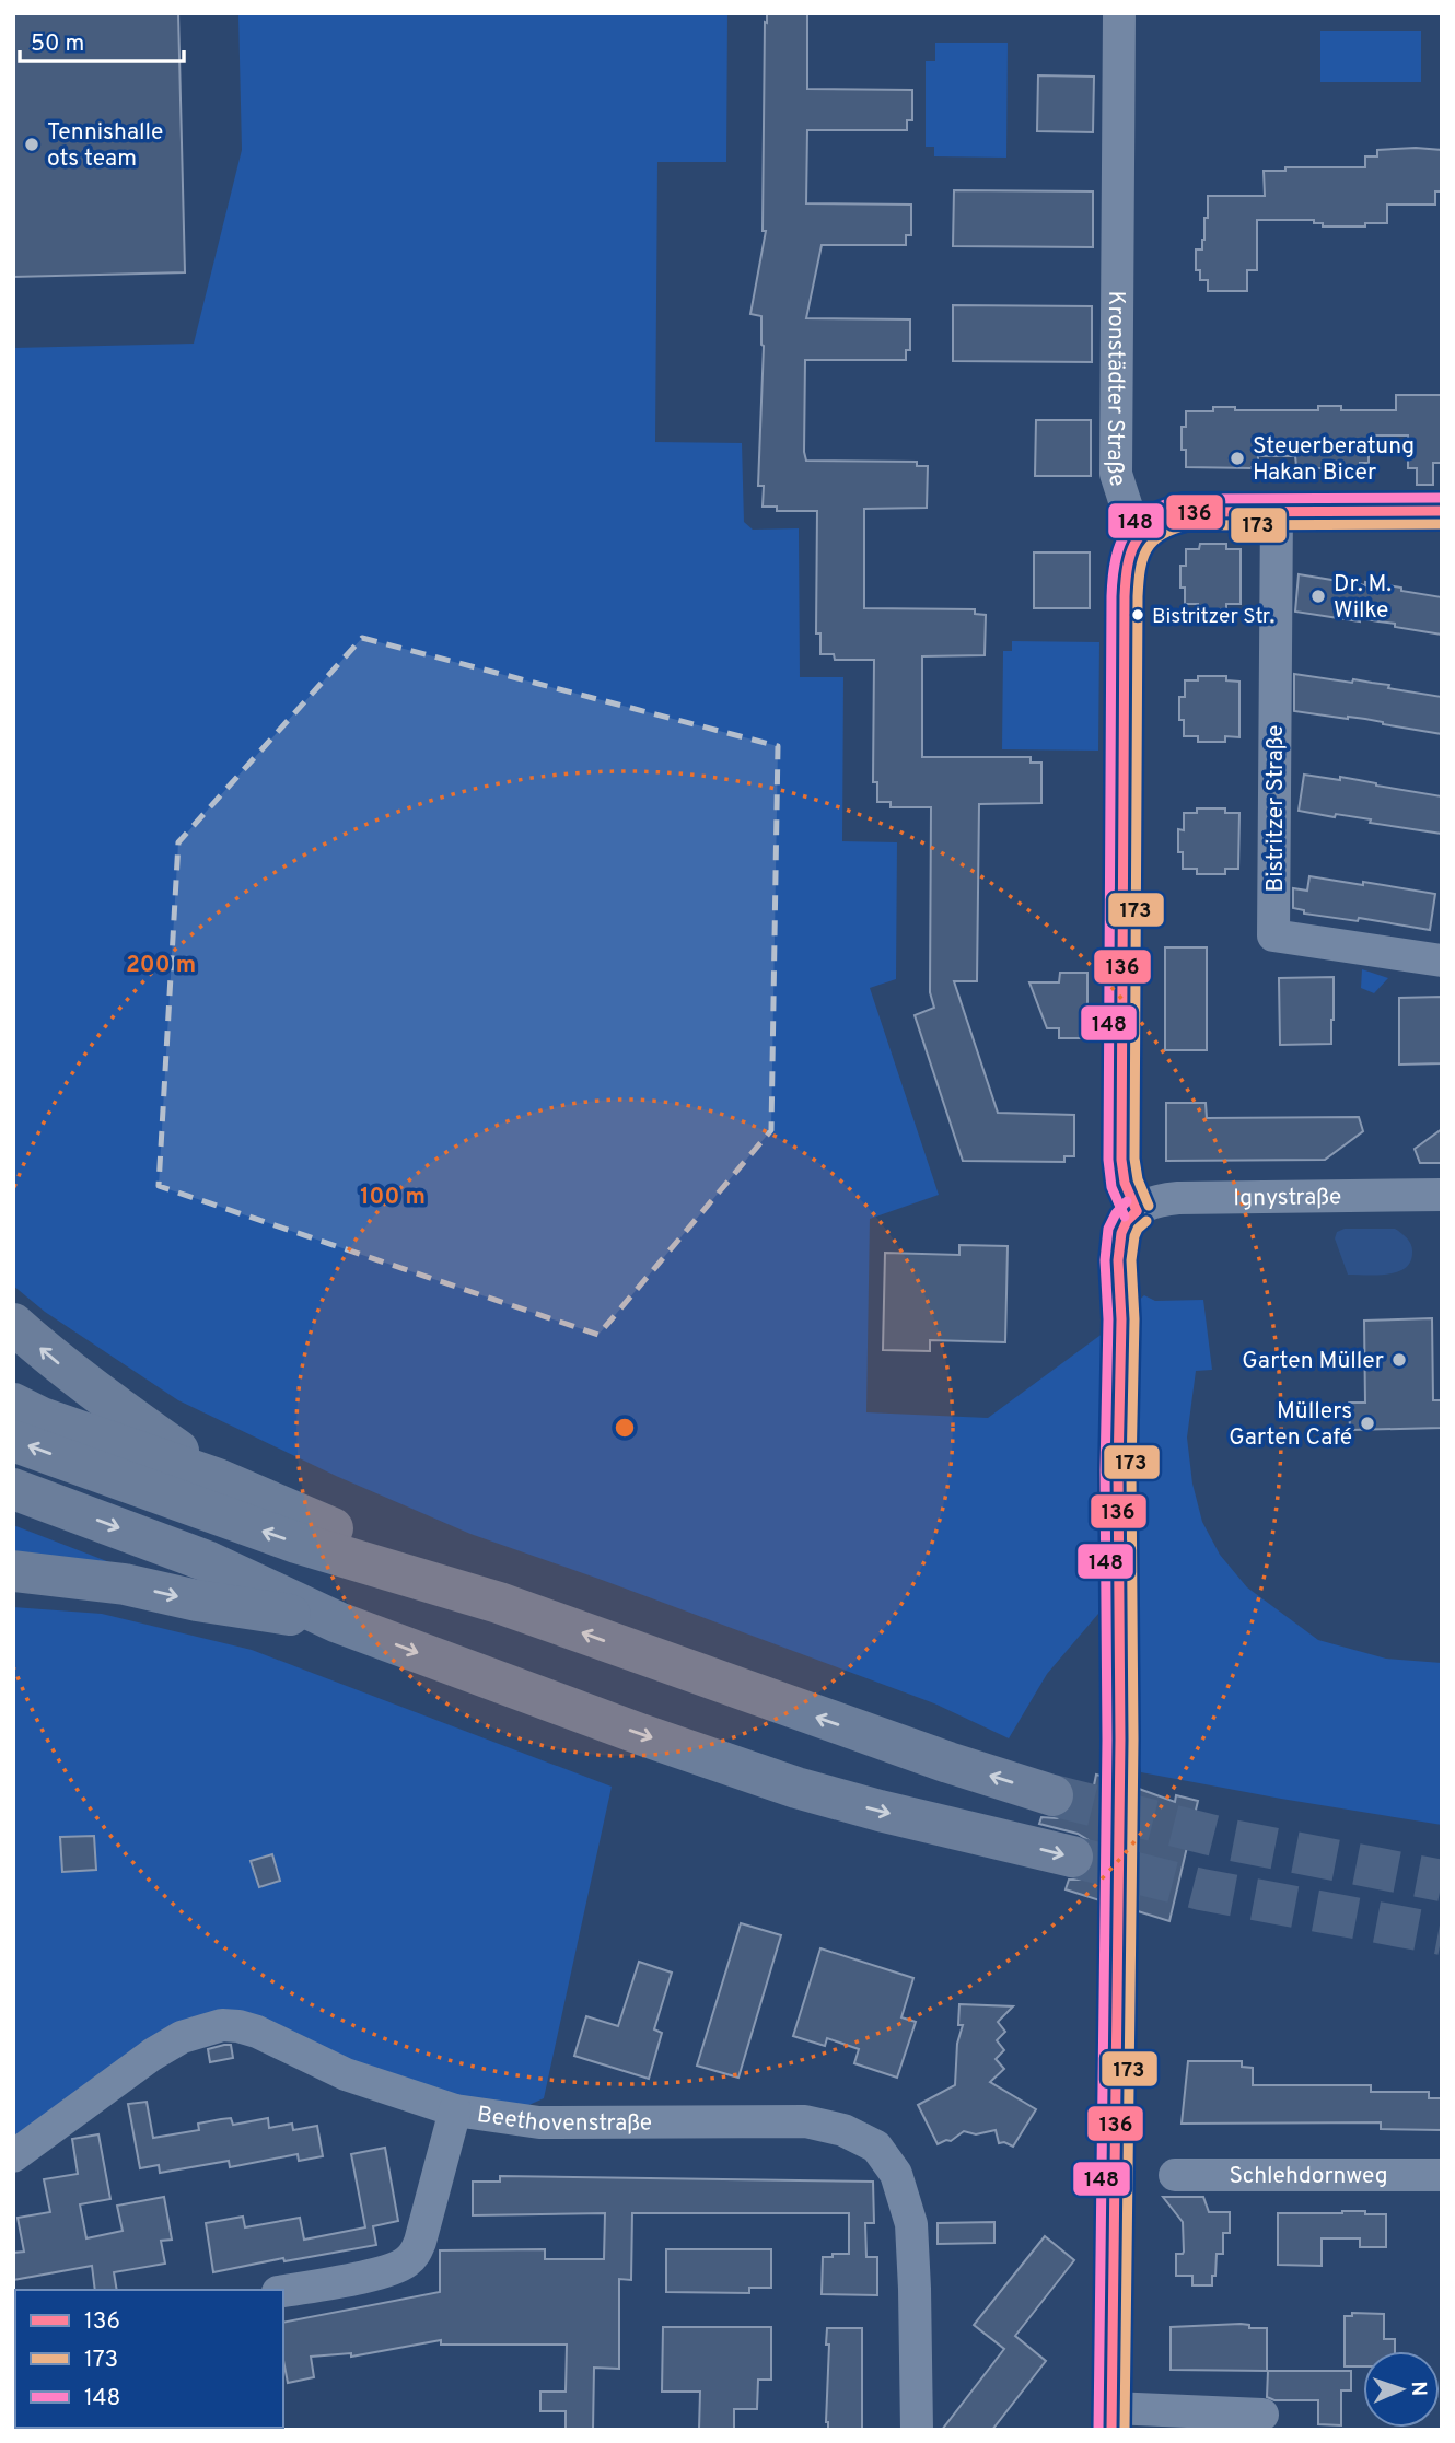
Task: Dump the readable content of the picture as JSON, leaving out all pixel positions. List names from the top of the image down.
{
  "streets": {
    "street": [
      "Kronstädter Straße",
      "Bistritzer Straße",
      "Ignystraße",
      "Beethovenstraße",
      "Schlehdornweg"
    ]
  },
  "places": [
    "Tennishalle ots team",
    "Steuerberatung Hakan Bicer",
    "Dr. M. Wilke",
    "Bistritzer Str.",
    "Garten Müller",
    "Müllers Garten Café"
  ],
  "lines": ["transit line 148", "transit line 136", "transit line 173"],
  "legend": ["136", "173", "148"],
  "scale_bar": "50 m",
  "north": "right",
  "rings": ["200 m", "100 m"]
}
